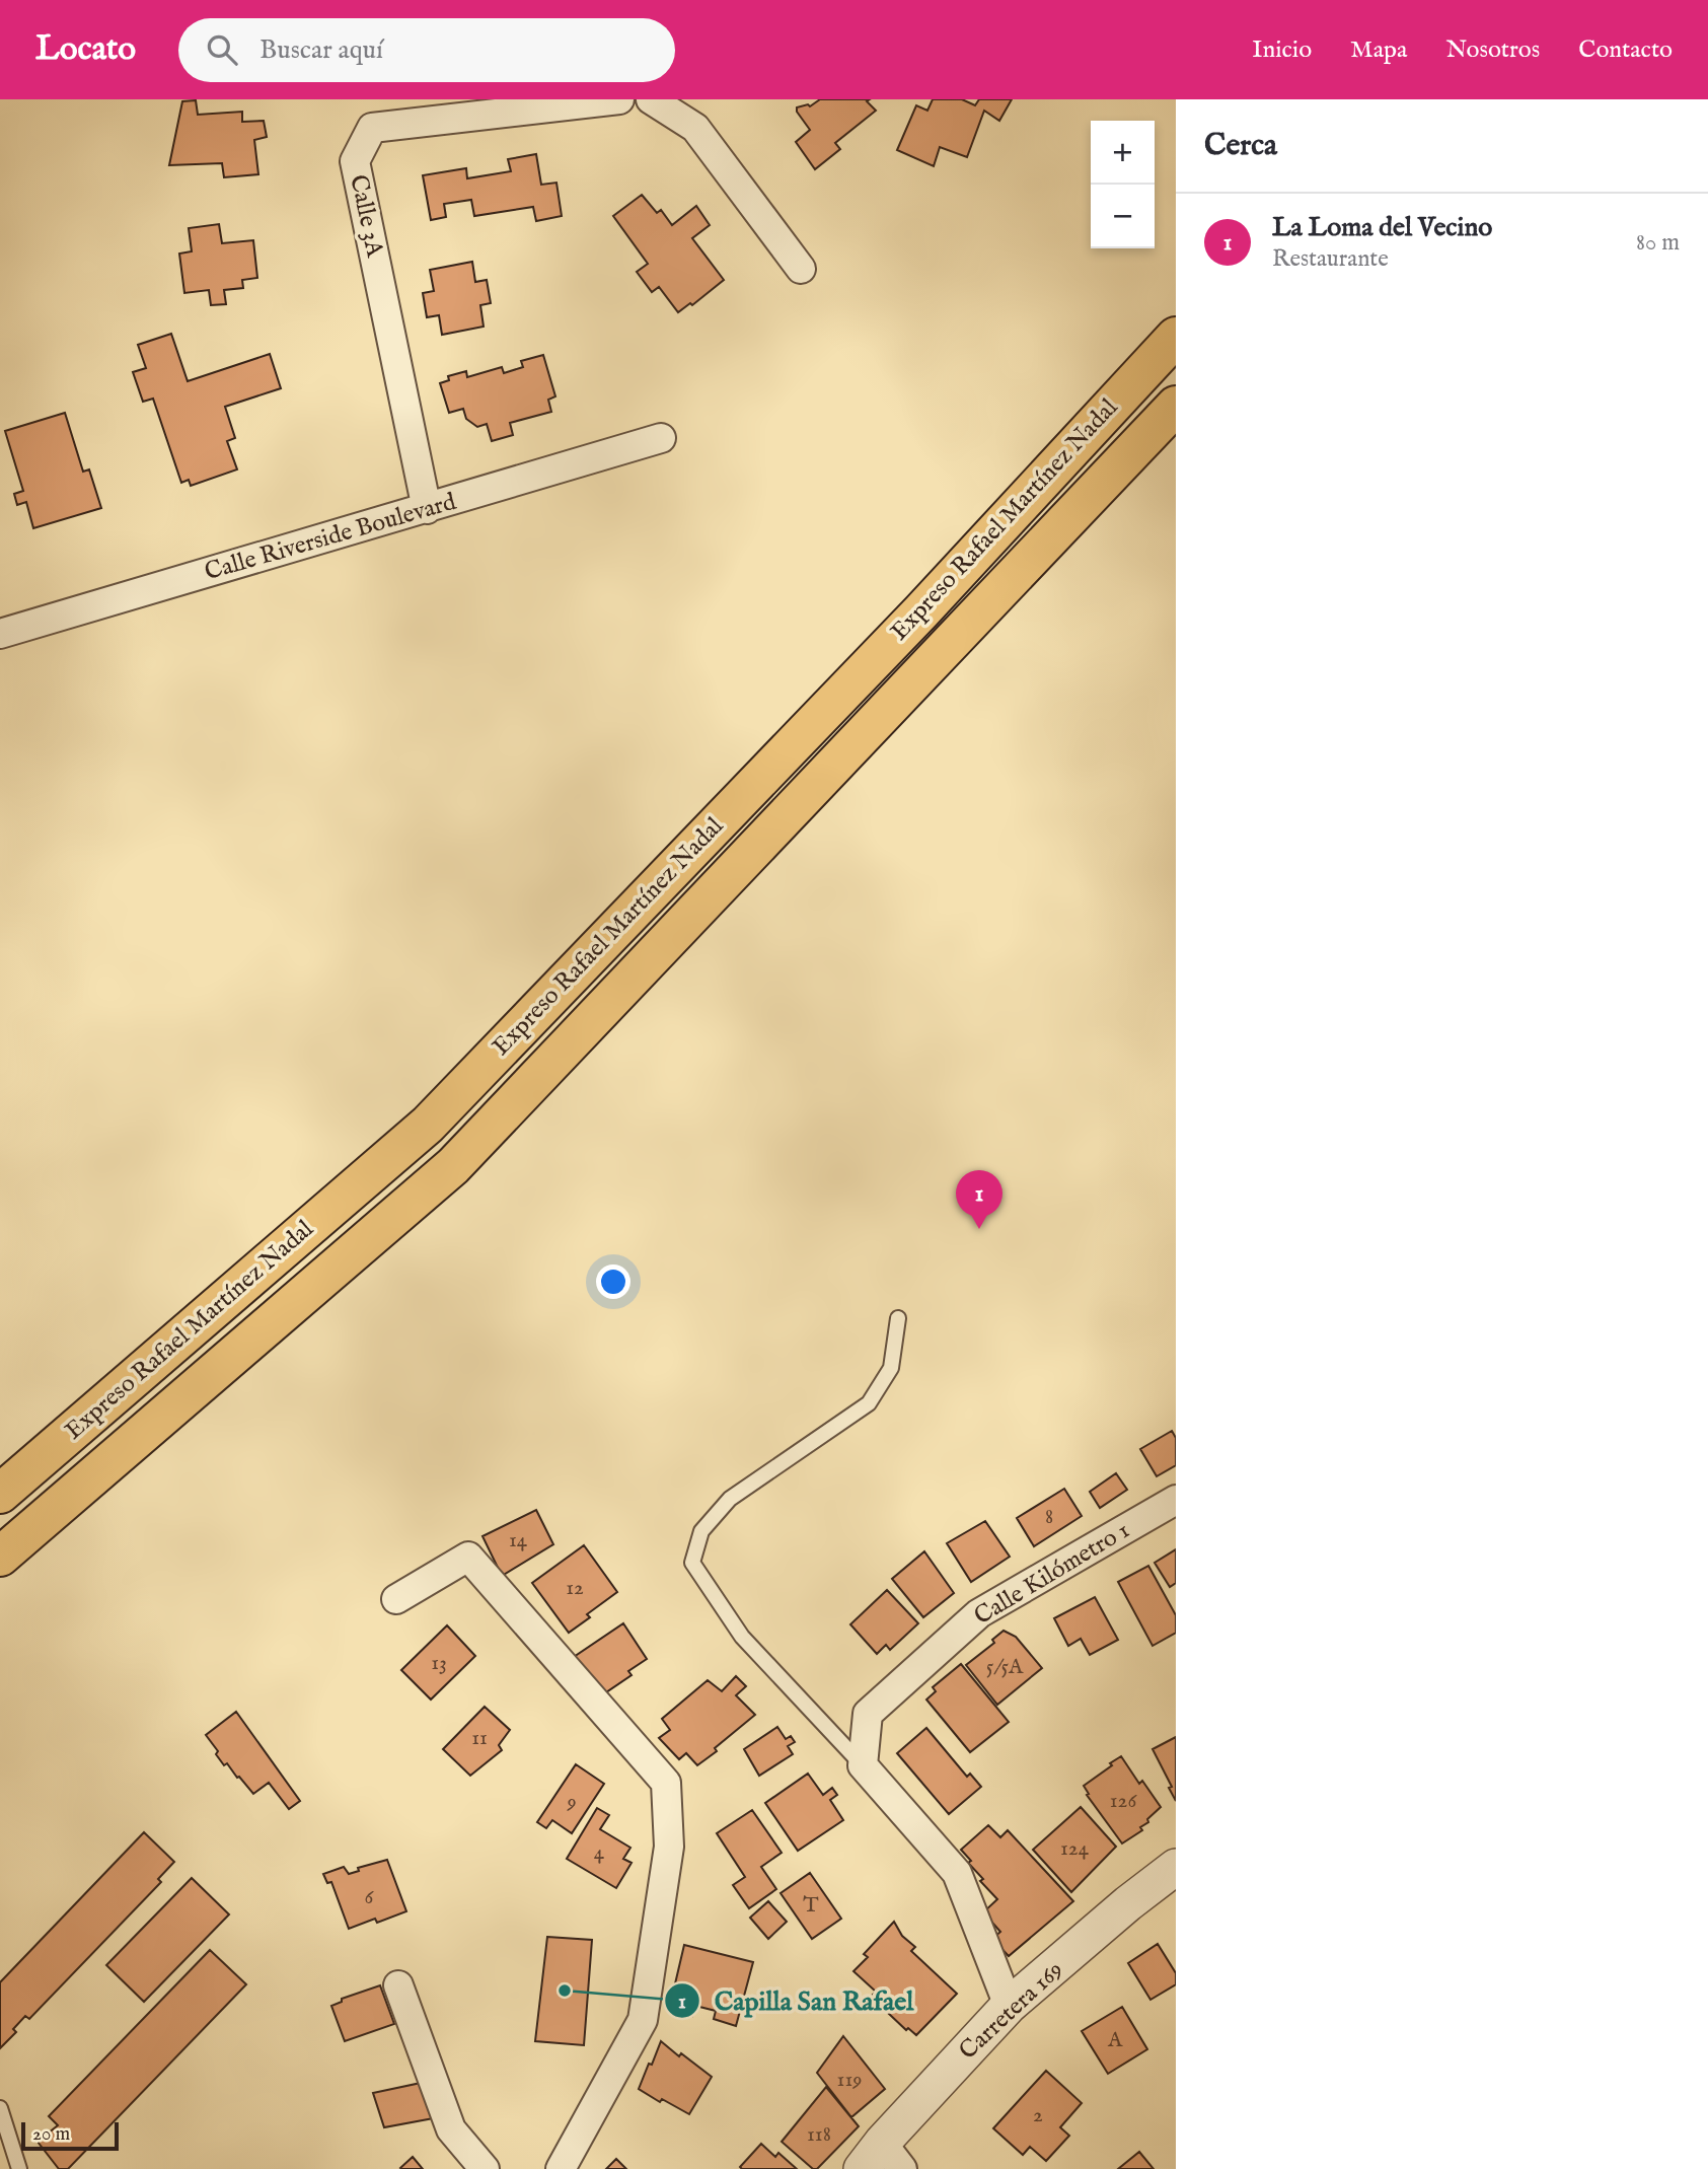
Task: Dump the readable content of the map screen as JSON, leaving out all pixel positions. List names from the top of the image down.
{
  "streets": {
    "highway": ["Expreso Rafael Martínez Nadal"],
    "street": [
      "Calle 3A",
      "Calle Riverside Boulevard",
      "Calle Kilómetro 1",
      "Carretera 169"
    ]
  },
  "crossings": [
    ["Calle 3A", "Calle Riverside Boulevard"]
  ],
  "places": ["Capilla San Rafael"],
  "house_numbers": [
    "8",
    "14",
    "12",
    "13",
    "5/5A",
    "11",
    "126",
    "9",
    "124",
    "4",
    "6",
    "T",
    "A",
    "119",
    "2",
    "118"
  ],
  "scale_bar": "20 m",
  "page": {
    "header": "Locato",
    "search": "Buscar aquí",
    "nav": [
      "Inicio",
      "Mapa",
      "Nosotros",
      "Contacto"
    ],
    "heading": "Cerca",
    "map_buttons": ["+", "−"],
    "list": [
      {
        "mark": "1",
        "name": "La Loma del Vecino",
        "note": "Restaurante",
        "value": "80 m"
      }
    ],
    "pins": "1",
    "scale": "20 m"
  }
}
